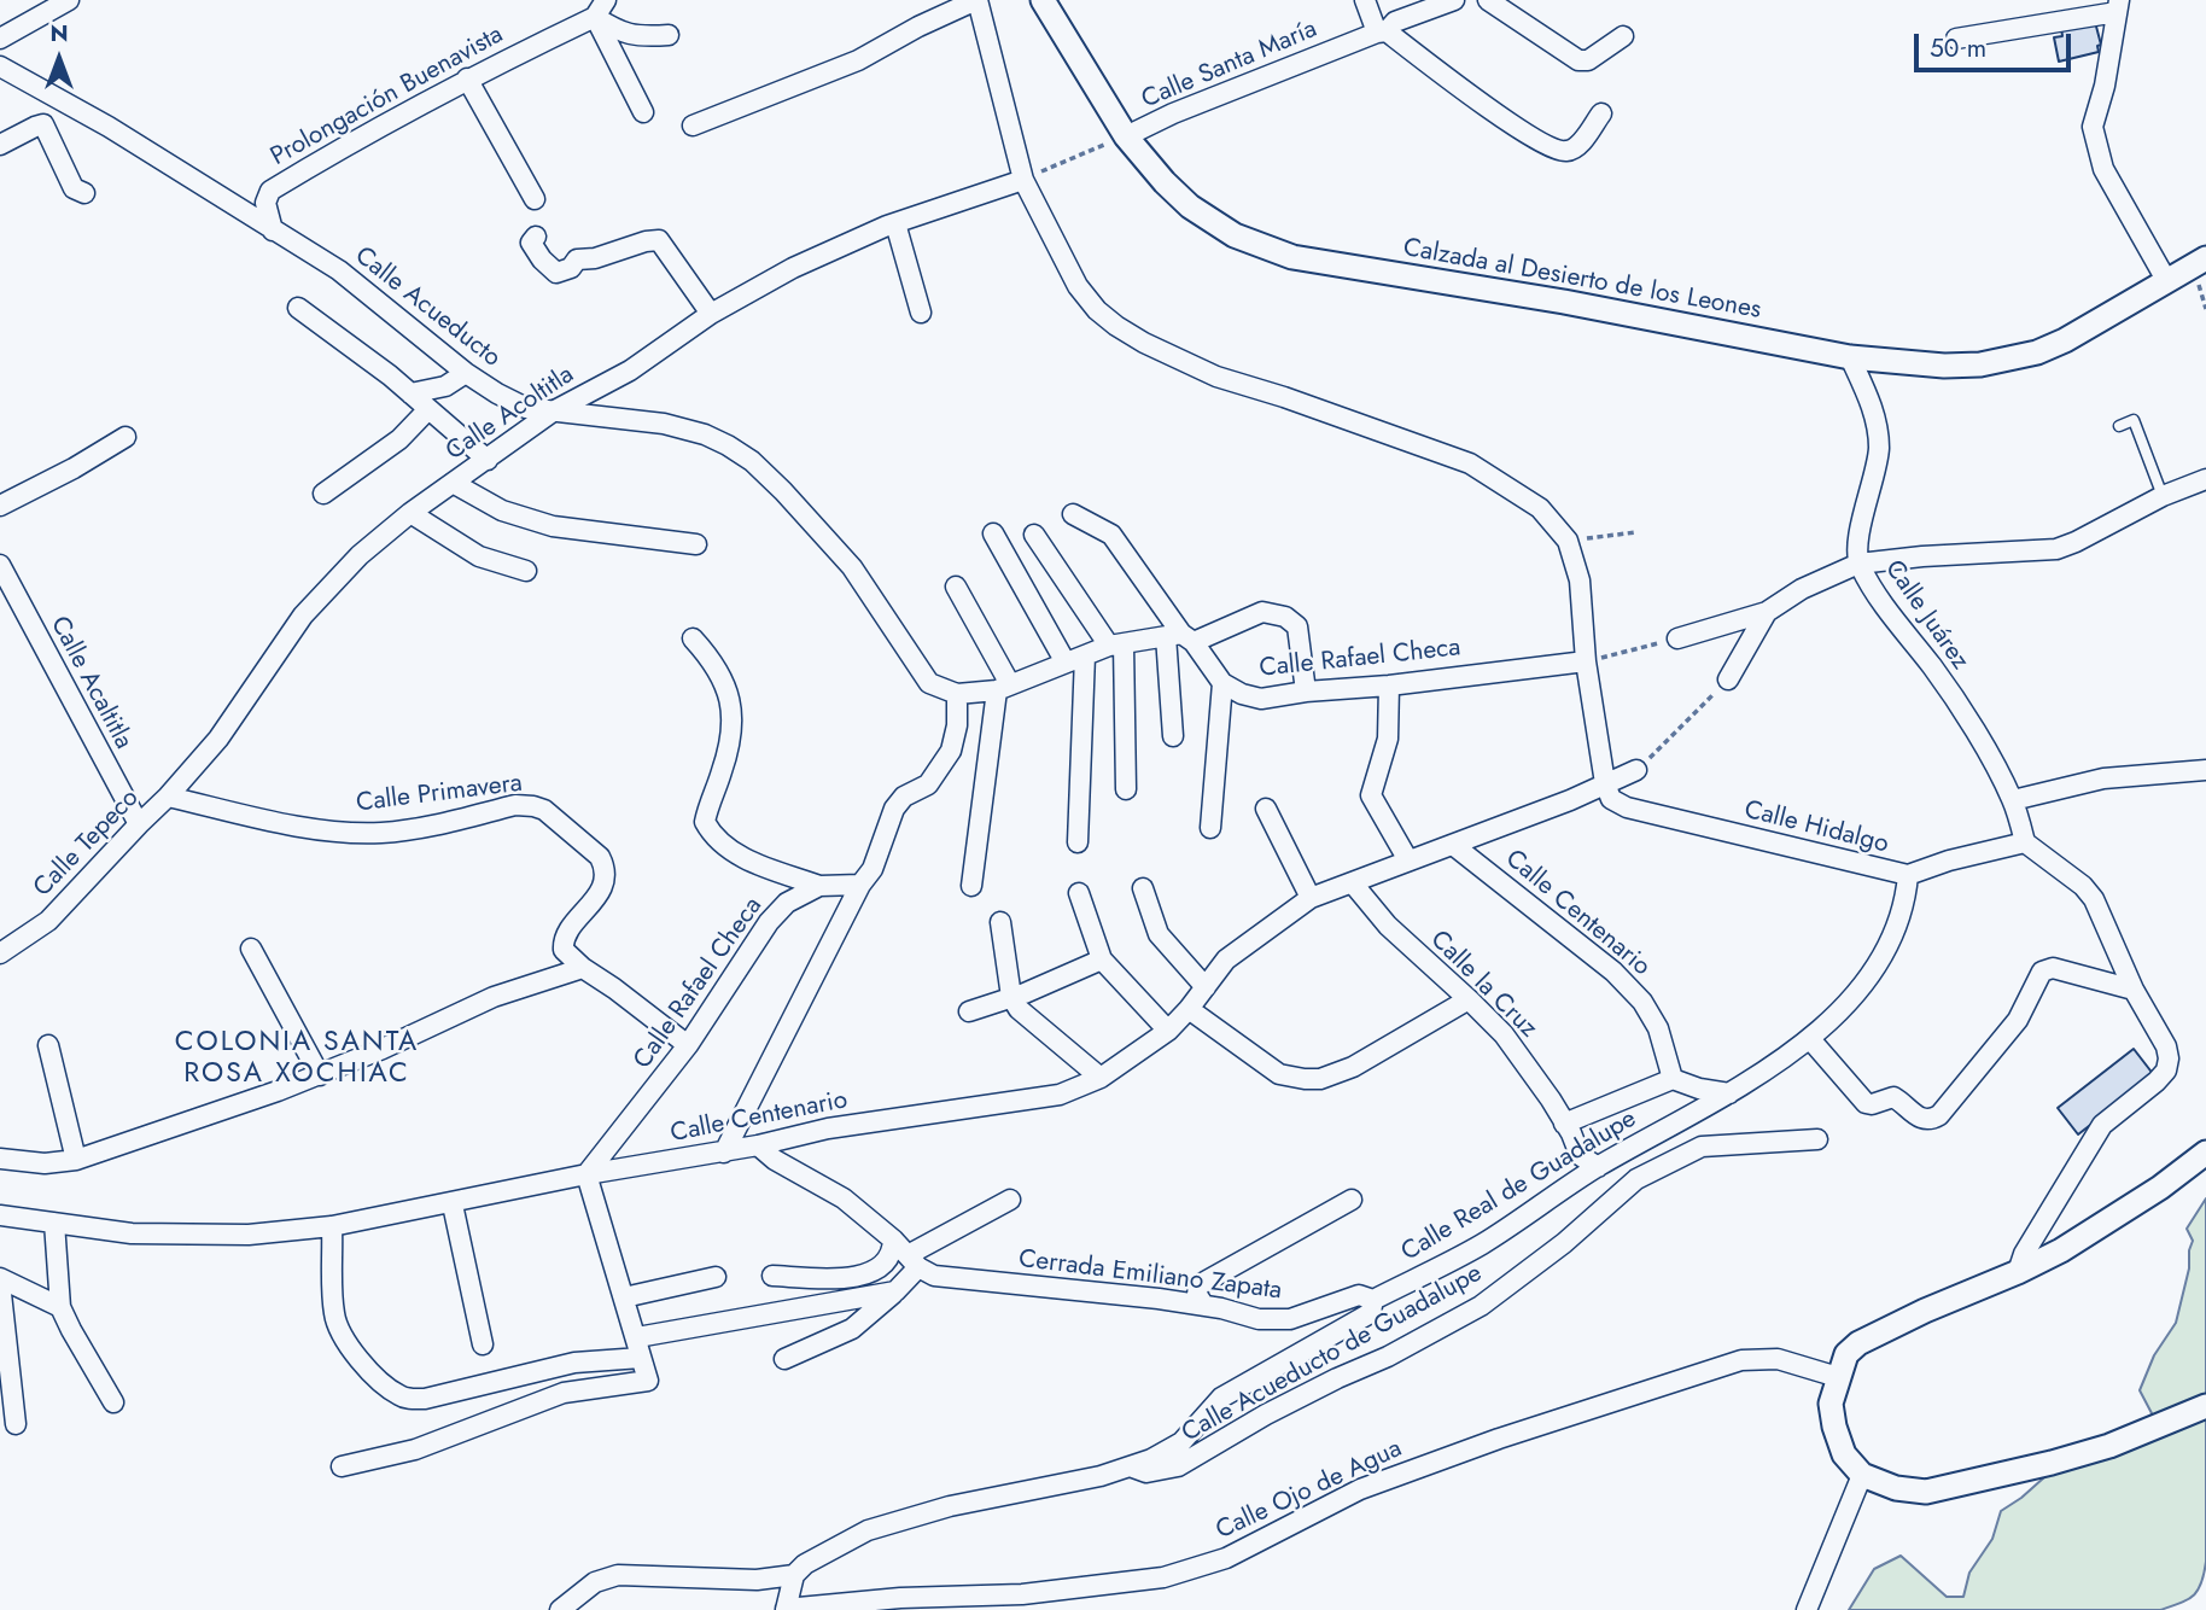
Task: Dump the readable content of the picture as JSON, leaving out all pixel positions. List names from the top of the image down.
{
  "streets": {
    "street": [
      "Calle Santa María",
      "Prolongación Buenavista",
      "Calzada al Desierto de los Leones",
      "Calle Acueducto",
      "Calle Acoltitla",
      "Calle Juárez",
      "Calle Rafael Checa",
      "Calle Acaltitla",
      "Calle Primavera",
      "Calle Hidalgo",
      "Calle Tepeco",
      "Calle Centenario",
      "Calle la Cruz",
      "Calle Real de Guadalupe",
      "Cerrada Emiliano Zapata",
      "Calle Acueducto de Guadalupe",
      "Calle Ojo de Agua"
    ]
  },
  "crossings": [
    ["Calle Santa María", "Calzada al Desierto de los Leones"],
    ["Calle Santa María", "Calle Acoltitla"],
    ["Prolongación Buenavista", "Calle Acueducto"],
    ["Calzada al Desierto de los Leones", "Calle Juárez"],
    ["Calle Acueducto", "Calle Acoltitla"],
    ["Calle Acoltitla", "Calle Primavera"],
    ["Calle Acoltitla", "Calle Tepeco"],
    ["Calle Juárez", "Calle Hidalgo"],
    ["Calle Rafael Checa", "Calle Centenario"],
    ["Calle Acaltitla", "Calle Tepeco"],
    ["Calle Primavera", "Calle Tepeco"],
    ["Calle Hidalgo", "Calle Centenario"],
    ["Calle Hidalgo", "Calle Real de Guadalupe"],
    ["Calle Centenario", "Calle la Cruz"],
    ["Calle la Cruz", "Calle Real de Guadalupe"],
    ["Calle Real de Guadalupe", "Cerrada Emiliano Zapata"],
    ["Calle Real de Guadalupe", "Calle Acueducto de Guadalupe"]
  ],
  "districts": ["COLONIA SANTA ROSA XOCHIAC"],
  "scale_bar": "50 m",
  "north": "top"
}
